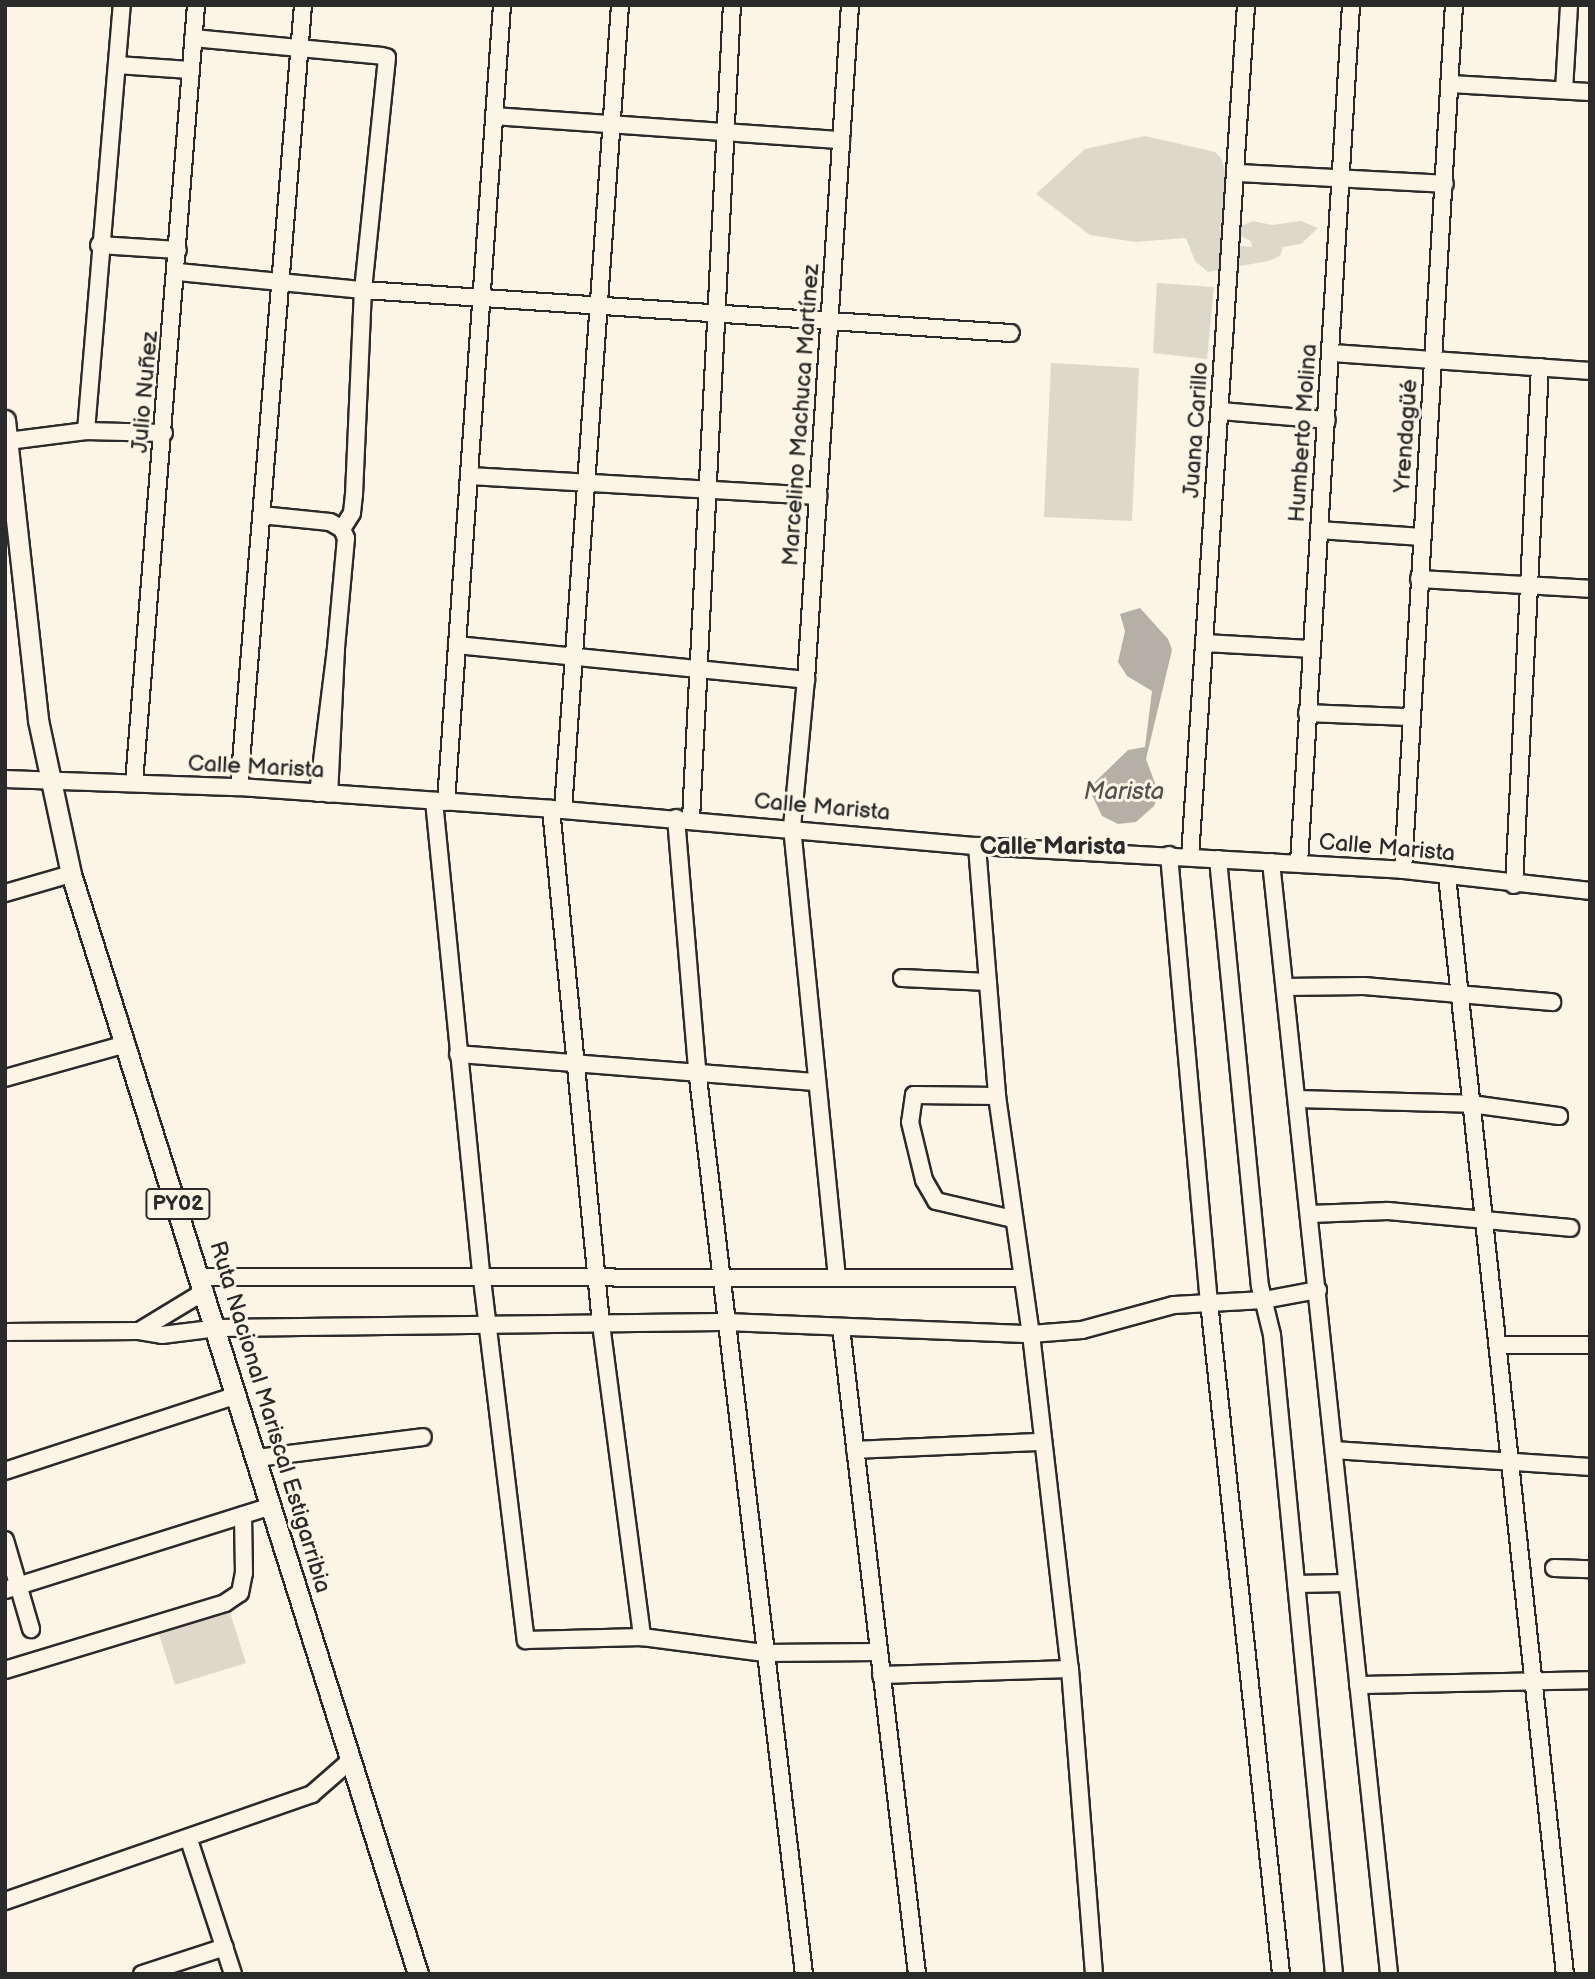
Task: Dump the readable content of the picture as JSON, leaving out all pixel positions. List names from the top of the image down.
{
  "streets": {
    "main road": ["PY02", "Ruta Nacional Mariscal Estigarribia"],
    "street": [
      "Julio Nuñez",
      "Marcelino Machuca Martínez",
      "Juana Carillo",
      "Humberto Molina",
      "Yrendagüé",
      "Calle Marista"
    ]
  },
  "crossings": [
    ["Julio Nuñez", "Calle Marista"],
    ["Marcelino Machuca Martínez", "Calle Marista"],
    ["Juana Carillo", "Calle Marista"],
    ["Humberto Molina", "Calle Marista"],
    ["Yrendagüé", "Calle Marista"],
    ["Calle Marista", "Ruta Nacional Mariscal Estigarribia"]
  ],
  "districts": ["Calle Marista"],
  "water": ["Marista"]
}
